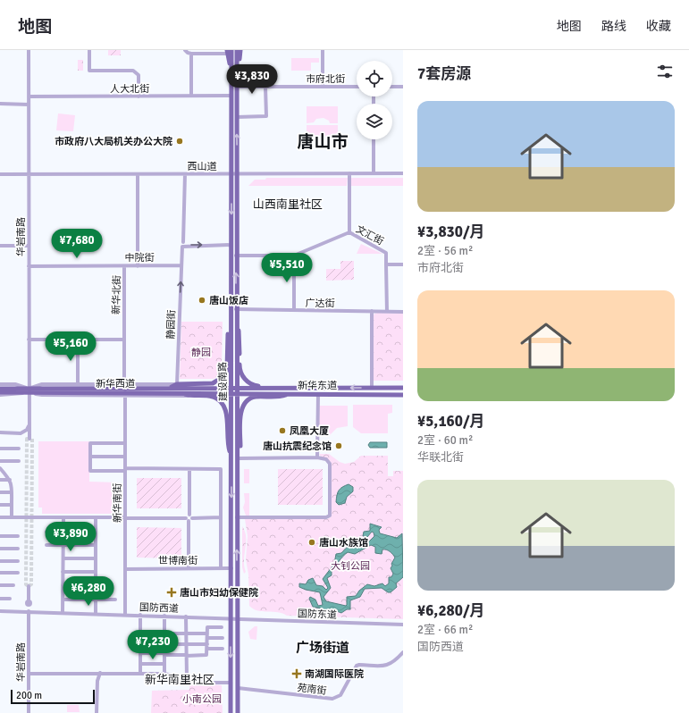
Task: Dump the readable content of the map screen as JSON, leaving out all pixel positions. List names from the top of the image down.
{
  "streets": {
    "main road": ["建设南路", "新华西道", "新华东道"],
    "street": [
      "市府北街",
      "人大北街",
      "西山道",
      "文汇街",
      "华岩南路",
      "中院街",
      "新华北街",
      "广达街",
      "静园街",
      "新华南街",
      "世博南街",
      "国防西道",
      "国防东道",
      "苑南街"
    ]
  },
  "crossings": [
    ["市府北街", "建设南路"],
    ["人大北街", "华岩南路"],
    ["人大北街", "建设南路"],
    ["西山道", "华岩南路"],
    ["西山道", "建设南路"],
    ["文汇街", "建设南路"],
    ["华岩南路", "中院街"],
    ["华岩南路", "新华西道"],
    ["华岩南路", "国防西道"],
    ["中院街", "新华北街"],
    ["中院街", "静园街"],
    ["新华北街", "新华西道"],
    ["新华北街", "新华南街"],
    ["广达街", "建设南路"],
    ["建设南路", "新华西道"],
    ["建设南路", "新华东道"],
    ["建设南路", "世博南街"],
    ["建设南路", "国防西道"],
    ["建设南路", "国防东道"],
    ["建设南路", "苑南街"],
    ["新华西道", "新华东道"],
    ["新华西道", "新华南街"],
    ["新华南街", "世博南街"],
    ["新华南街", "国防西道"],
    ["国防西道", "国防东道"]
  ],
  "one_way": ["静园街"],
  "districts": [
    "唐山市",
    "山西南里社区",
    "广场街道",
    "新华南里社区"
  ],
  "parks": ["静园", "大钊公园", "小南公园"],
  "places": {
    "other": [
      "市政府八大局机关办公大院",
      "唐山饭店",
      "凤凰大厦",
      "唐山抗震纪念馆",
      "唐山水族馆"
    ],
    "health": ["唐山市妇幼保健院", "南湖国际医院"]
  },
  "scale_bar": "200 m",
  "page": {
    "header": "地图",
    "nav": ["地图", "路线", "收藏"],
    "heading": "7套房源",
    "price": [
      "¥3,830",
      "¥7,680",
      "¥5,510",
      "¥5,160",
      "¥3,890",
      "¥6,280",
      "¥7,230"
    ],
    "list": [
      {
        "name": "¥3,830/月",
        "note": "2室 · 56 m² · 市府北街"
      },
      {
        "name": "¥5,160/月",
        "note": "2室 · 60 m² · 华联北街"
      },
      {
        "name": "¥6,280/月",
        "note": "2室 · 66 m² · 国防西道"
      }
    ],
    "scale": "200 m"
  }
}
